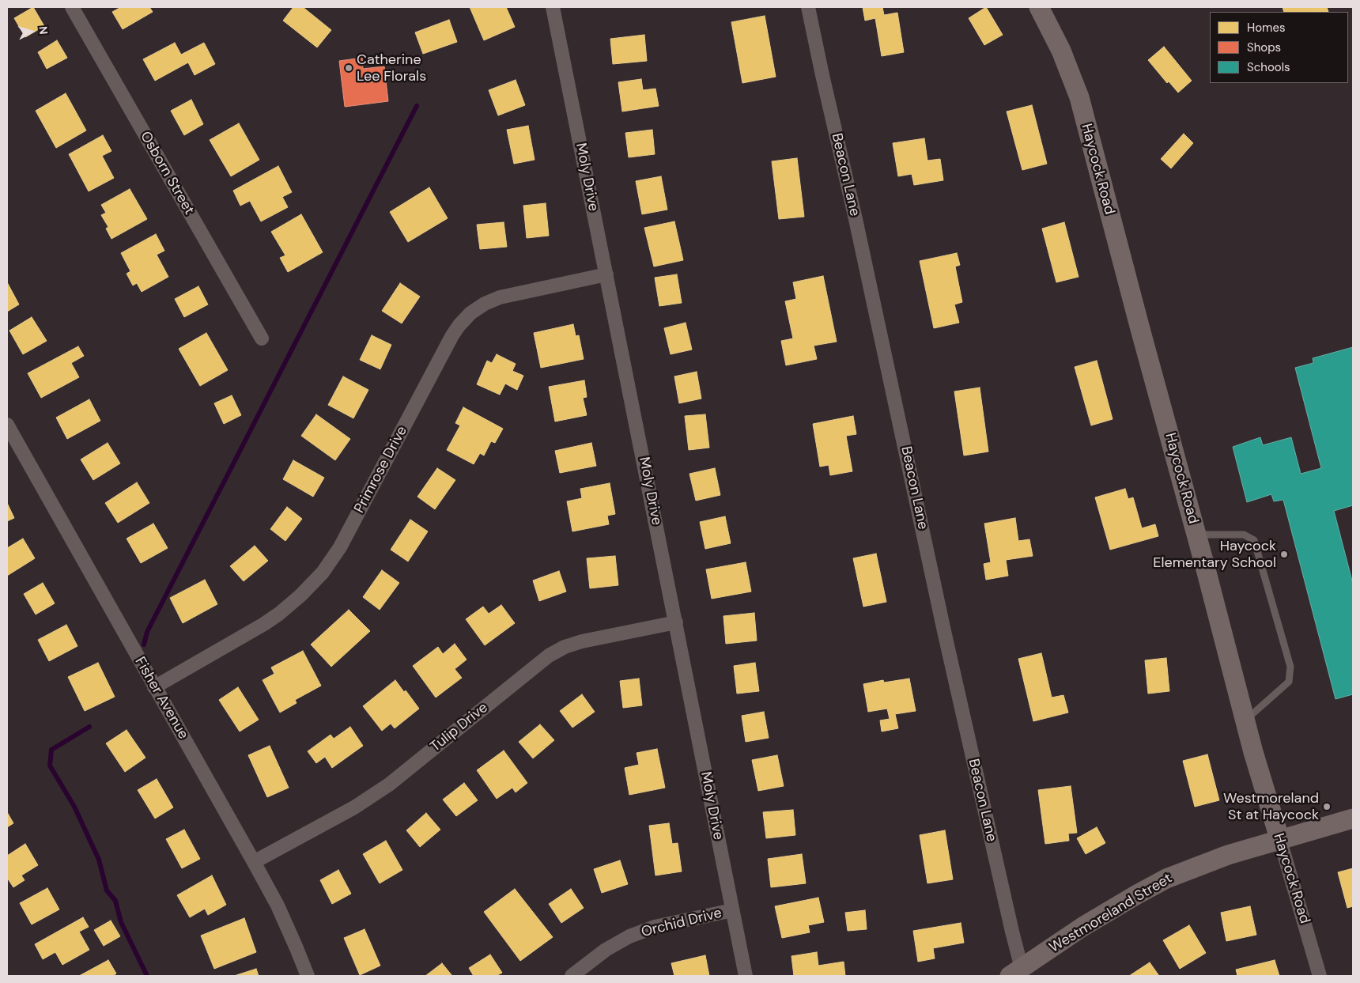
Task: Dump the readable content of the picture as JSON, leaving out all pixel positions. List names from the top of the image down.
{
  "streets": {
    "main road": ["Haycock Road", "Westmoreland Street"],
    "street": [
      "Osborn Street",
      "Beacon Lane",
      "Moly Drive",
      "Primrose Drive",
      "Fisher Avenue",
      "Tulip Drive",
      "Orchid Drive"
    ]
  },
  "crossings": [
    ["Haycock Road", "Westmoreland Street"],
    ["Beacon Lane", "Westmoreland Street"],
    ["Moly Drive", "Primrose Drive"],
    ["Moly Drive", "Tulip Drive"],
    ["Moly Drive", "Orchid Drive"],
    ["Primrose Drive", "Fisher Avenue"],
    ["Fisher Avenue", "Tulip Drive"]
  ],
  "places": ["Catherine Lee Florals", "Haycock Elementary School", "Westmoreland St at Haycock"],
  "legend": ["Homes", "Shops", "Schools"],
  "north": "right"
}
